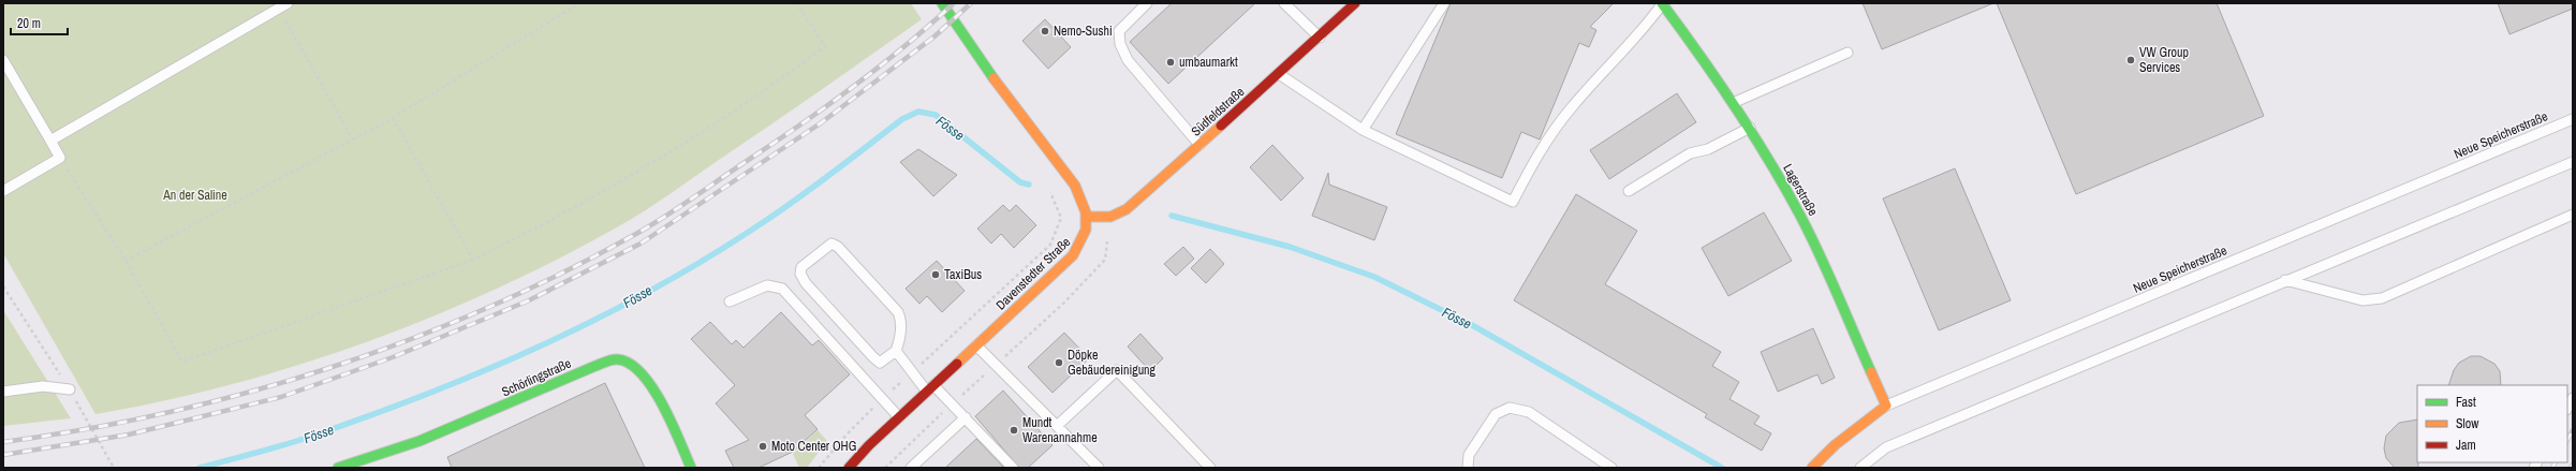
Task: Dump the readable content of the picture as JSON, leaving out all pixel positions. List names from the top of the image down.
{
  "streets": {
    "street": [
      "Südfeldstraße",
      "Neue Speicherstraße",
      "Lagerstraße",
      "Davenstedter Straße",
      "Schörlingstraße"
    ]
  },
  "crossings": [
    ["Südfeldstraße", "Davenstedter Straße"],
    ["Neue Speicherstraße", "Lagerstraße"]
  ],
  "water": ["Fösse"],
  "parks": ["An der Saline"],
  "places": [
    "Nemo-Sushi",
    "VW Group Services",
    "umbaumarkt",
    "TaxiBus",
    "Döpke Gebäudereinigung",
    "Mundt Warenannahme",
    "Moto Center OHG"
  ],
  "legend": ["Fast", "Slow", "Jam"],
  "scale_bar": "20 m"
}
